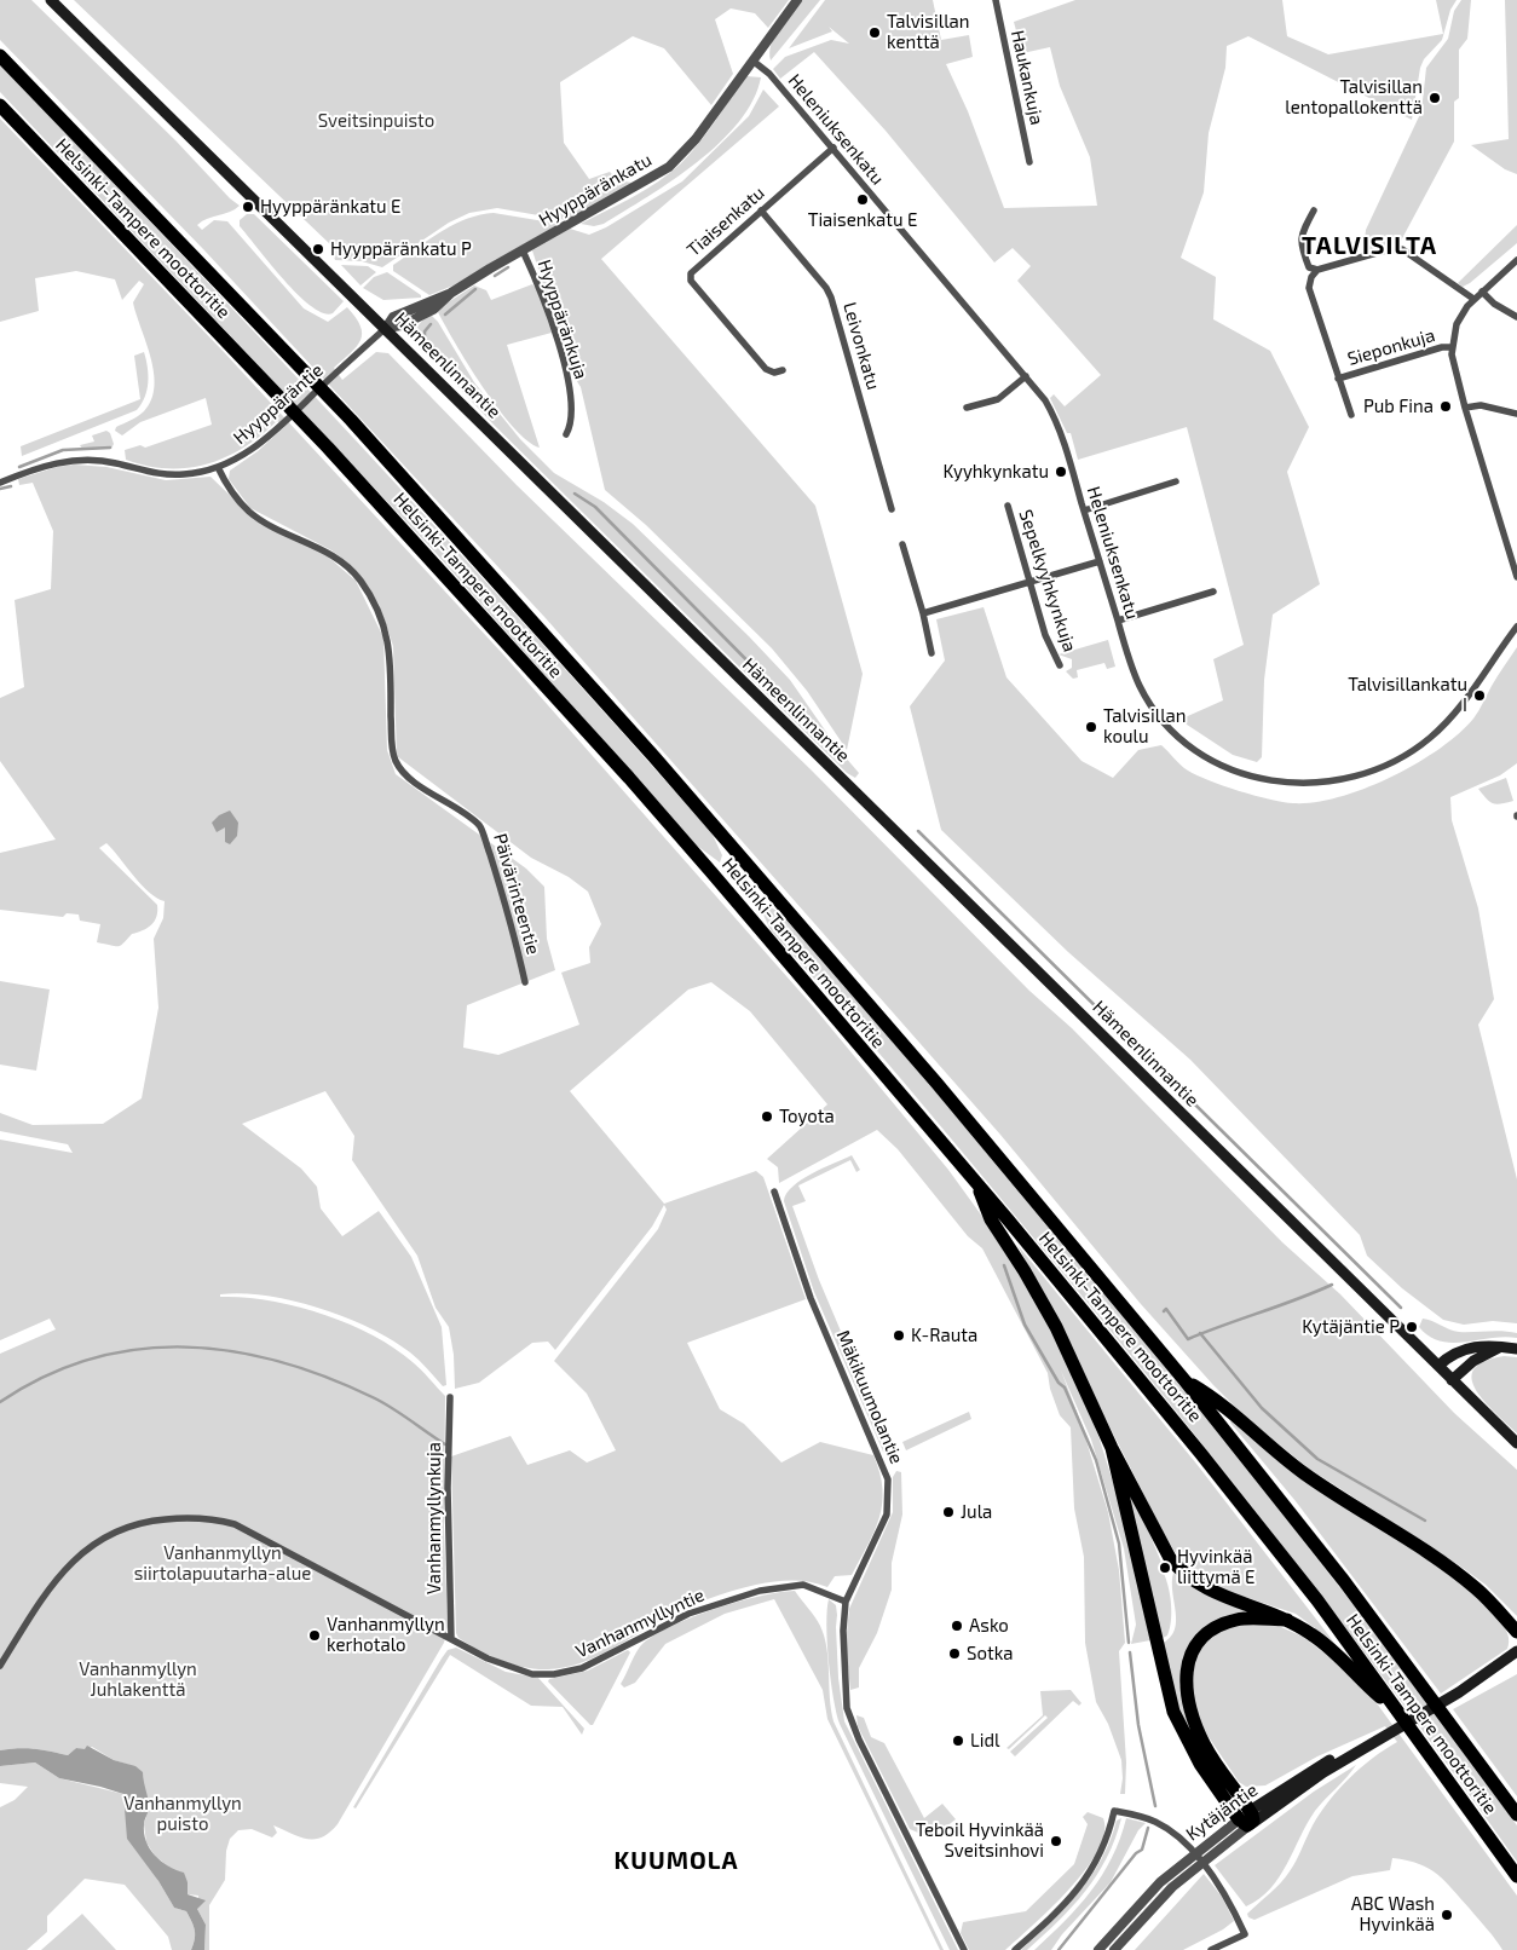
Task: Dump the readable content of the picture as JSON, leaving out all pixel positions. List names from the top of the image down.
{
  "streets": {
    "highway": ["Helsinki-Tampere moottoritie"],
    "main road": ["Hämeenlinnantie", "Kytäjäntie"],
    "street": [
      "Haukankuja",
      "Heleniuksenkatu",
      "Hyyppäränkatu",
      "Tiaisenkatu",
      "Hyyppäränkuja",
      "Leivonkatu",
      "Sieponkuja",
      "Hyyppäräntie",
      "Sepelkyyhkynkuja",
      "Päivärinteentie",
      "Mäkikuumolantie",
      "Vanhanmyllynkuja",
      "Vanhanmyllyntie"
    ]
  },
  "crossings": [
    ["Heleniuksenkatu", "Hyyppäränkatu"],
    ["Heleniuksenkatu", "Tiaisenkatu"],
    ["Hyyppäränkatu", "Hyyppäränkuja"],
    ["Hyyppäränkatu", "Hämeenlinnantie"],
    ["Hyyppäränkatu", "Hyyppäräntie"],
    ["Tiaisenkatu", "Leivonkatu"],
    ["Hämeenlinnantie", "Hyyppäräntie"],
    ["Hyyppäräntie", "Päivärinteentie"],
    ["Mäkikuumolantie", "Vanhanmyllyntie"],
    ["Vanhanmyllynkuja", "Vanhanmyllyntie"]
  ],
  "districts": ["TALVISILTA", "KUUMOLA"],
  "parks": [
    "Sveitsinpuisto",
    "Vanhanmyllyn siirtolapuutarha-alue",
    "Vanhanmyllyn Juhlakenttä",
    "Vanhanmyllyn puisto"
  ],
  "places": [
    "Talvisillan kenttä",
    "Talvisillan lentopallokenttä",
    "Tiaisenkatu E",
    "Hyyppäränkatu E",
    "Hyyppäränkatu P",
    "Pub Fina",
    "Kyyhkynkatu",
    "Talvisillankatu I",
    "Talvisillan koulu",
    "Toyota",
    "Kytäjäntie P",
    "K-Rauta",
    "Jula",
    "Hyvinkää liittymä E",
    "Asko",
    "Vanhanmyllyn kerhotalo",
    "Sotka",
    "Lidl",
    "Teboil Hyvinkää Sveitsinhovi",
    "ABC Wash Hyvinkää"
  ]
}
